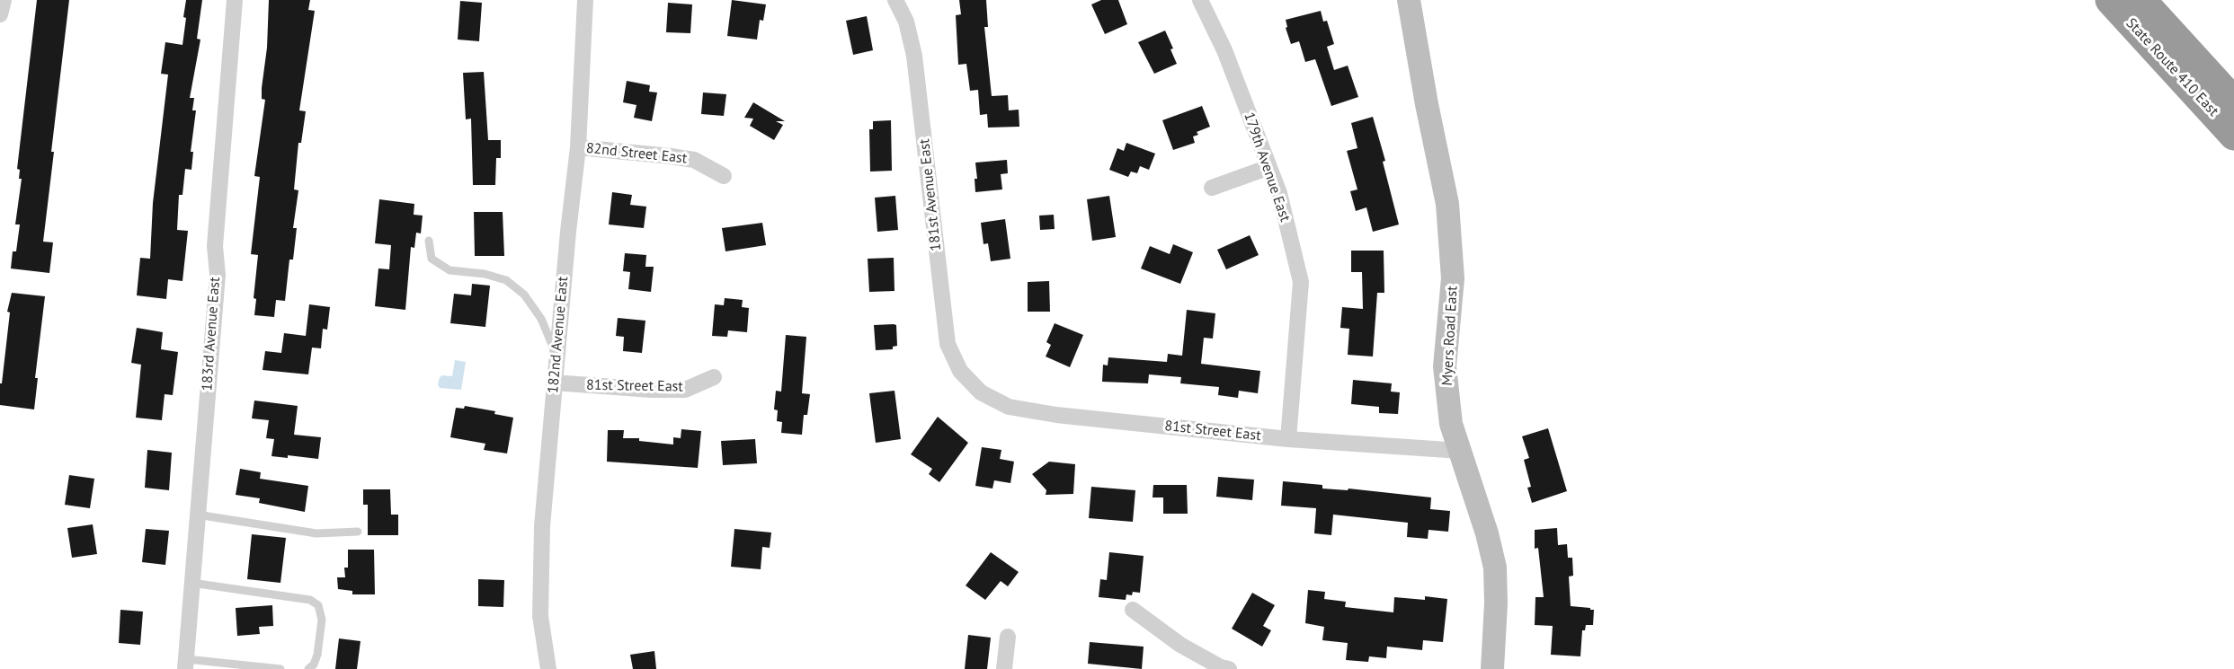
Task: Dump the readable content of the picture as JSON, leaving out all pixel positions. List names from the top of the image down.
{
  "streets": {
    "highway": ["State Route 410 East"],
    "street": [
      "82nd Street East",
      "179th Avenue East",
      "181st Avenue East",
      "183rd Avenue East",
      "182nd Avenue East",
      "Myers Road East",
      "81st Street East"
    ]
  },
  "crossings": [
    ["82nd Street East", "182nd Avenue East"],
    ["179th Avenue East", "81st Street East"],
    ["181st Avenue East", "81st Street East"],
    ["182nd Avenue East", "81st Street East"],
    ["Myers Road East", "81st Street East"]
  ]
}
